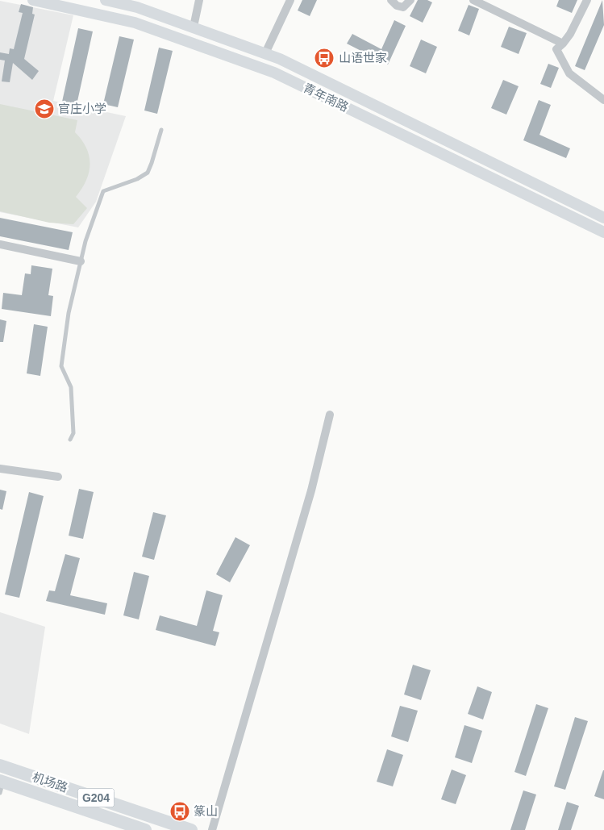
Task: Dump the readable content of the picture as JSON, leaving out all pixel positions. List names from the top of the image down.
{
  "streets": {
    "highway": ["机场路", "G204"],
    "main road": ["青年南路"]
  },
  "places": {
    "bus stop": ["山语世家", "篆山"],
    "school or university": ["官庄小学"]
  }
}
